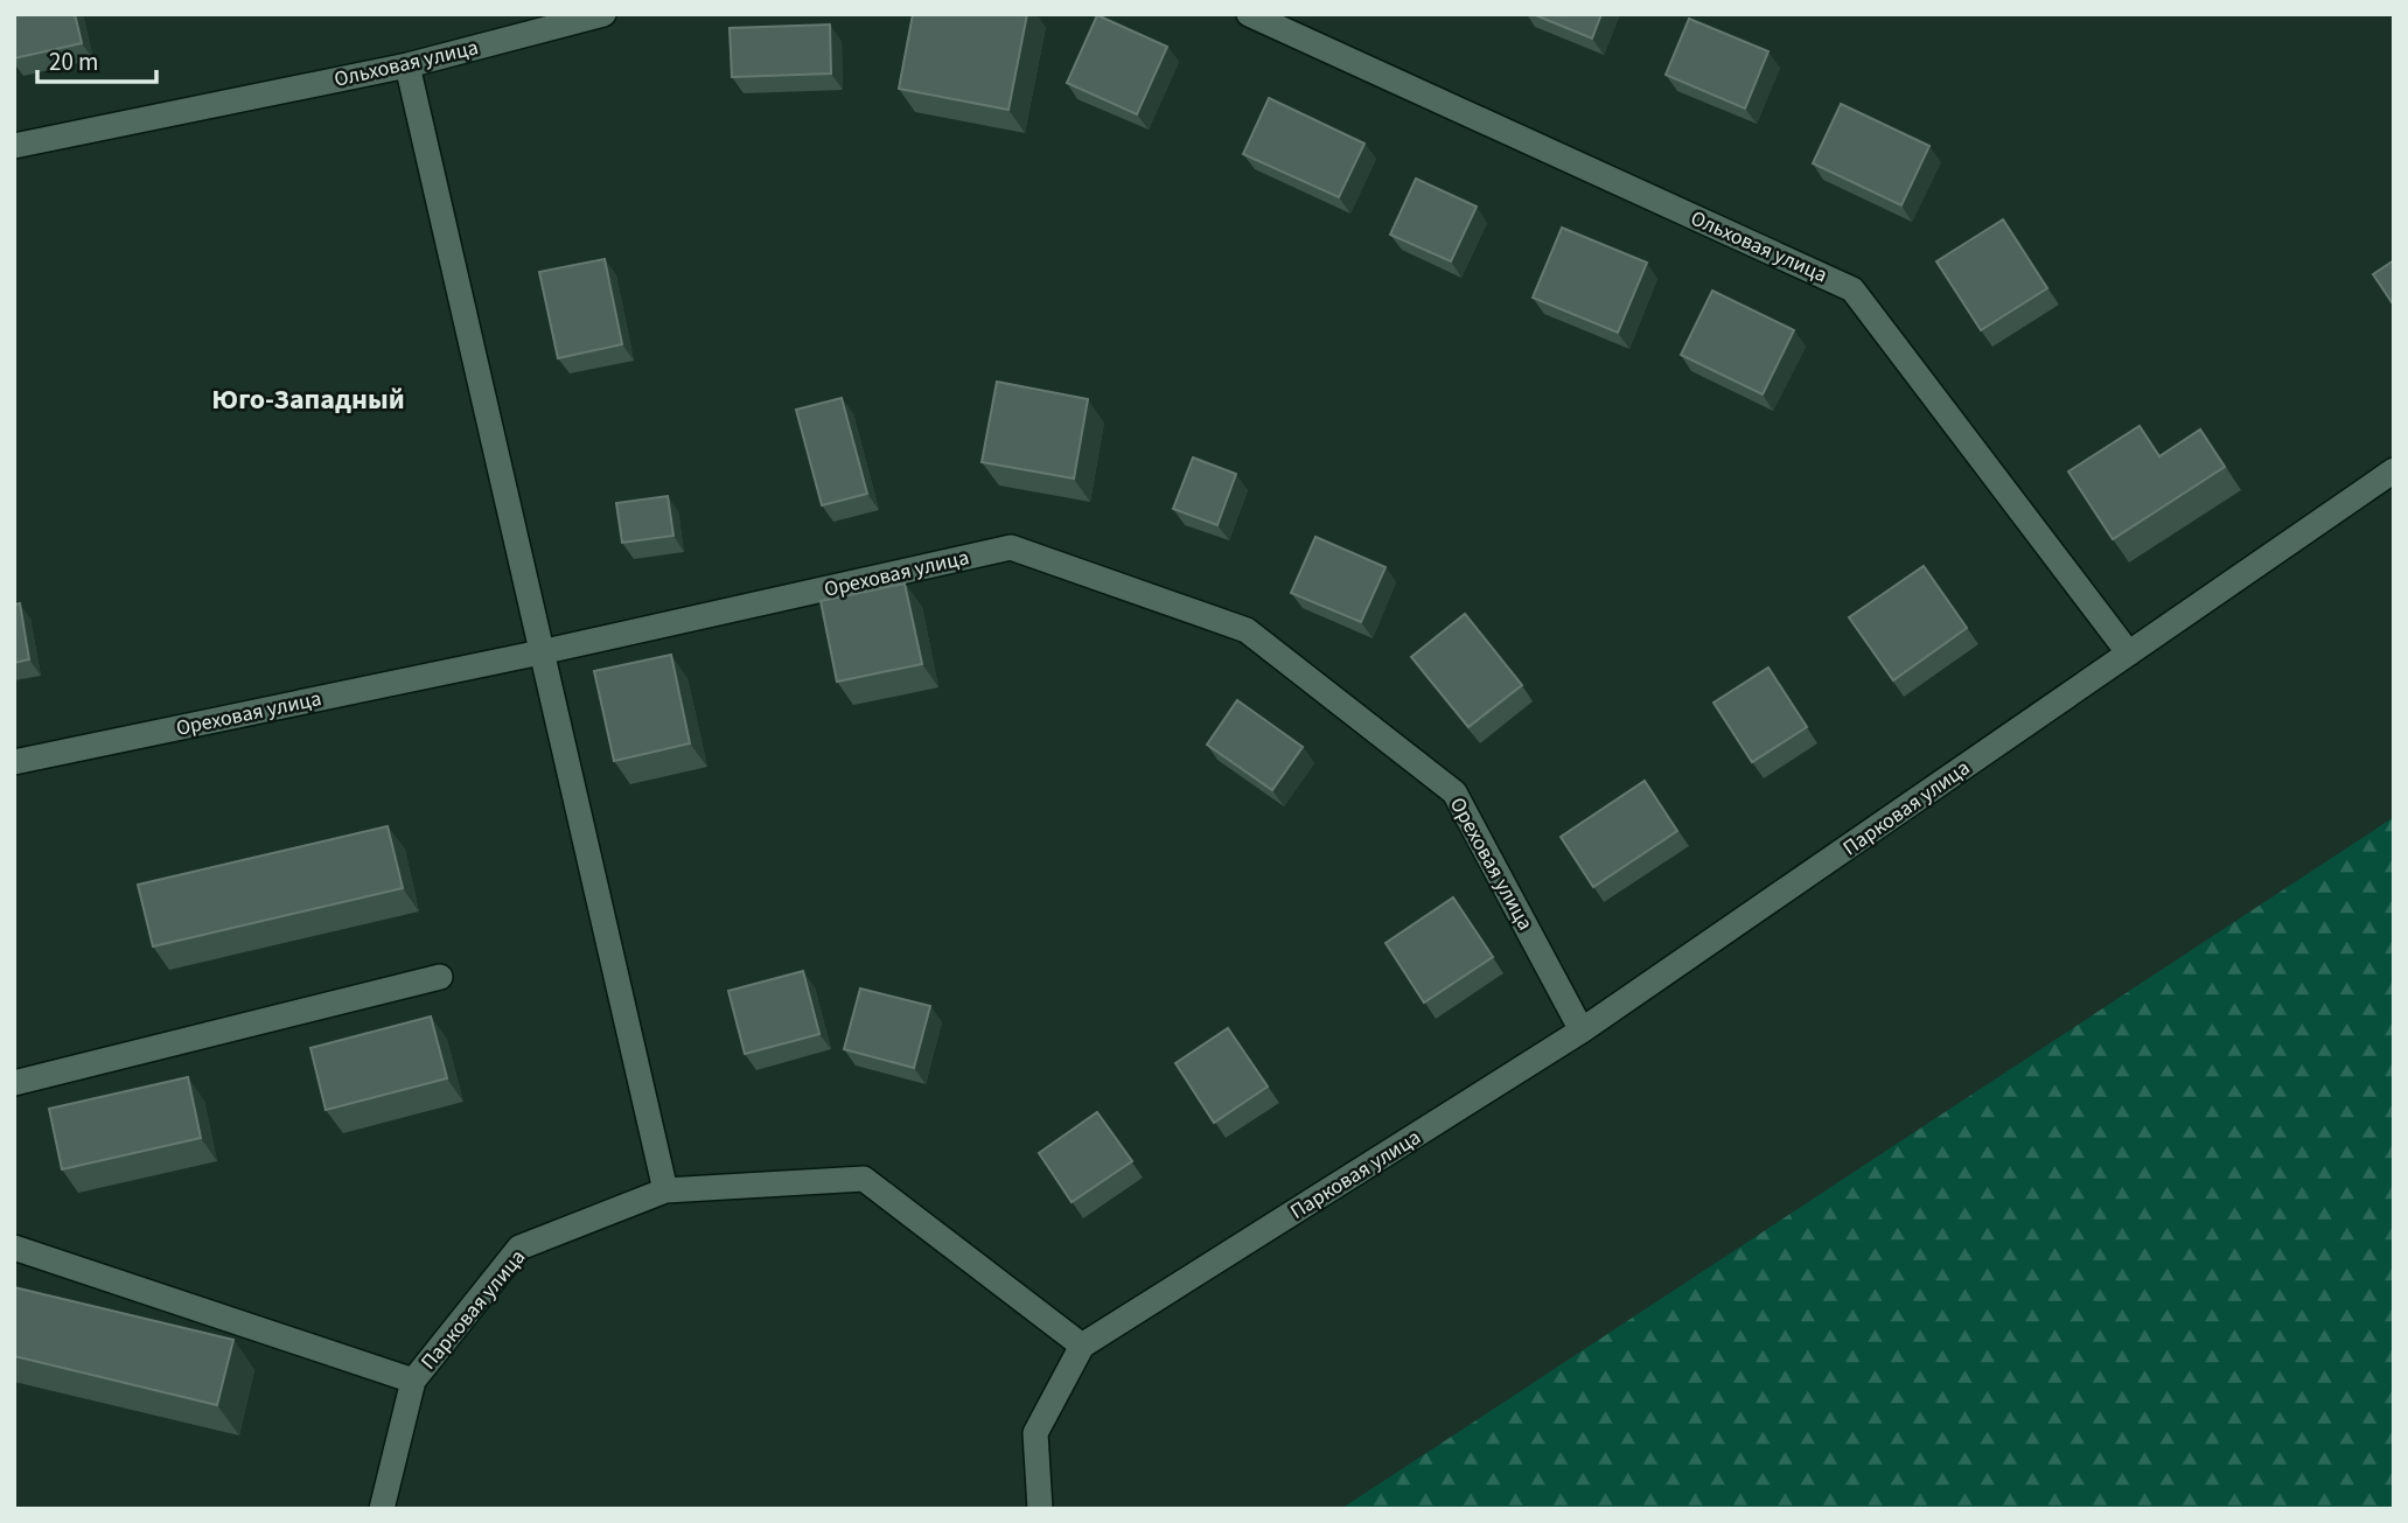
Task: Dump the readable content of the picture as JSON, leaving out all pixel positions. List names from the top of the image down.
{
  "streets": {
    "street": ["Ольховая улица", "Ореховая улица", "Парковая улица"]
  },
  "crossings": [
    ["Ольховая улица", "Парковая улица"],
    ["Ореховая улица", "Парковая улица"]
  ],
  "districts": ["Юго-Западный"],
  "scale_bar": "20 m"
}
